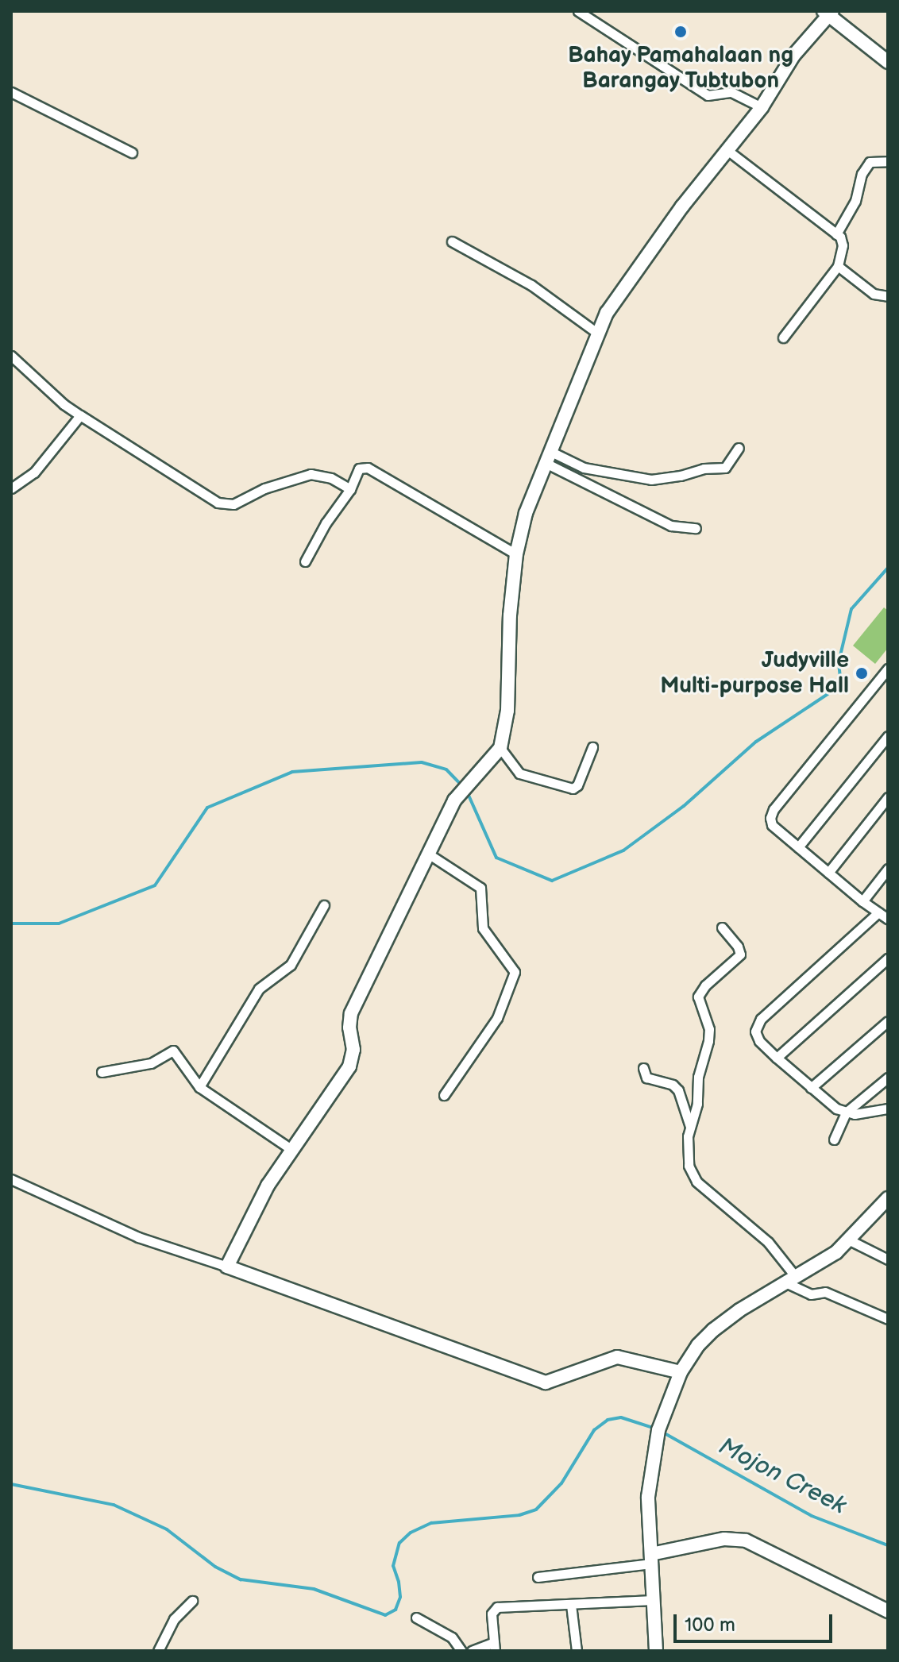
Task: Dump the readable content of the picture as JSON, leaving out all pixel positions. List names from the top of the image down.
{
  "water": ["Mojon Creek"],
  "places": ["Bahay Pamahalaan ng Barangay Tubtubon", "Judyville Multi-purpose Hall"],
  "scale_bar": "100 m"
}
